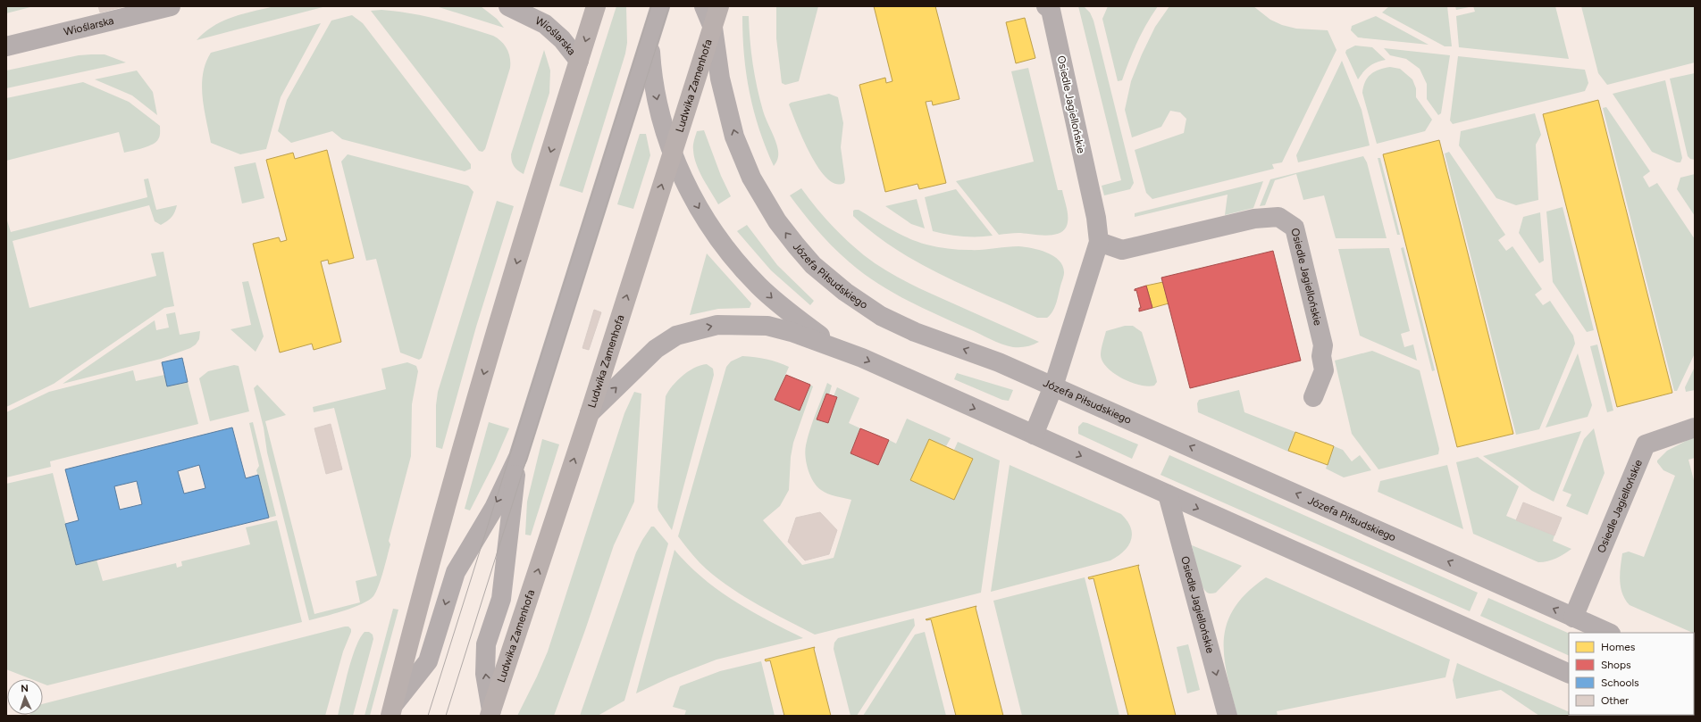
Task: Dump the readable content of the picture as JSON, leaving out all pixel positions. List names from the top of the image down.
{
  "streets": {
    "main road": ["Ludwika Zamenhofa"],
    "street": ["Wioślarska", "Osiedle Jagiellońskie", "Józefa Piłsudskiego"]
  },
  "crossings": [
    ["Ludwika Zamenhofa", "Józefa Piłsudskiego"],
    ["Osiedle Jagiellońskie", "Józefa Piłsudskiego"]
  ],
  "legend": [
    "Homes",
    "Shops",
    "Schools",
    "Other"
  ],
  "north": "top"
}
